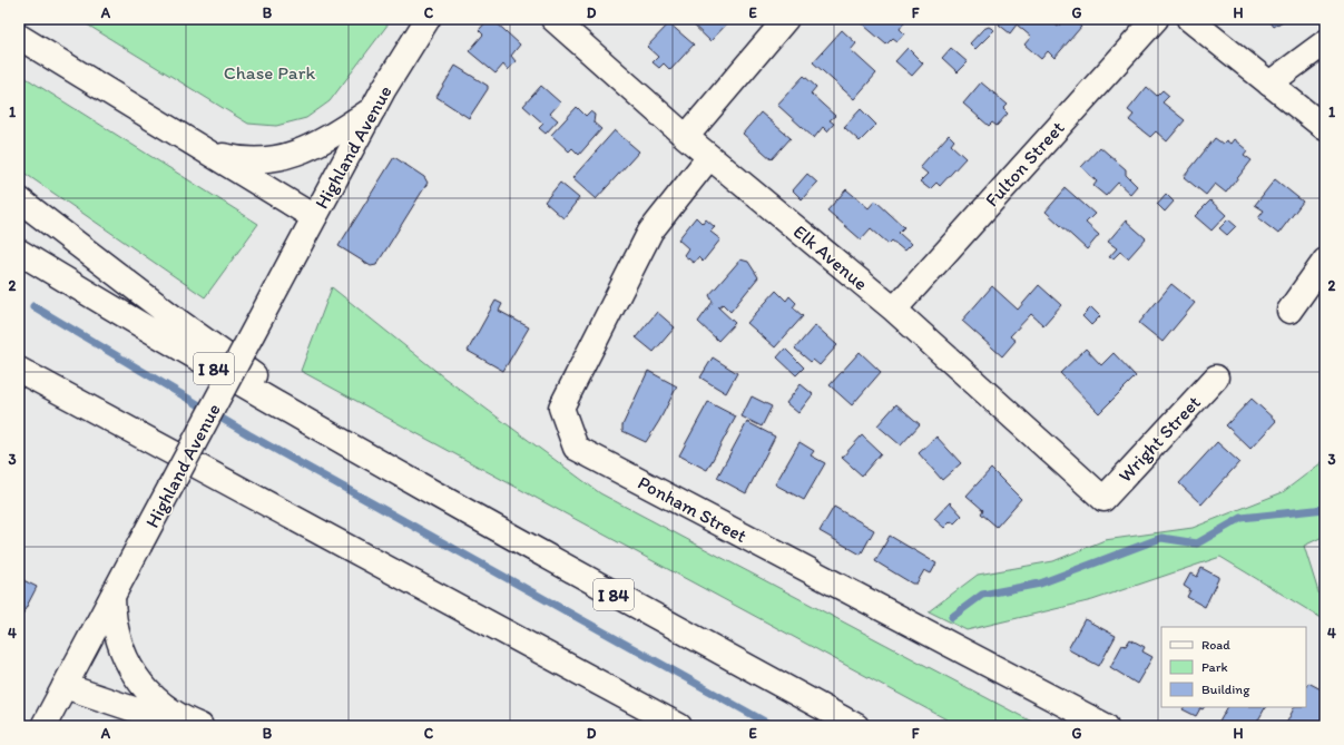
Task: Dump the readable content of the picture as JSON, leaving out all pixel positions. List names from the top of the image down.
{
  "streets": {
    "main road": [
      "Highland Avenue",
      "Fulton Street",
      "Elk Avenue",
      "I 84",
      "Wright Street",
      "Ponham Street"
    ]
  },
  "crossings": [
    ["Fulton Street", "Elk Avenue"],
    ["Elk Avenue", "Wright Street"],
    ["Elk Avenue", "Ponham Street"]
  ],
  "parks": ["Chase Park"],
  "legend": ["Road", "Park", "Building"],
  "grid": {
    "columns": [
      "A",
      "B",
      "C",
      "D",
      "E",
      "F",
      "G",
      "H"
    ],
    "rows": [
      "1",
      "2",
      "3",
      "4"
    ]
  }
}
